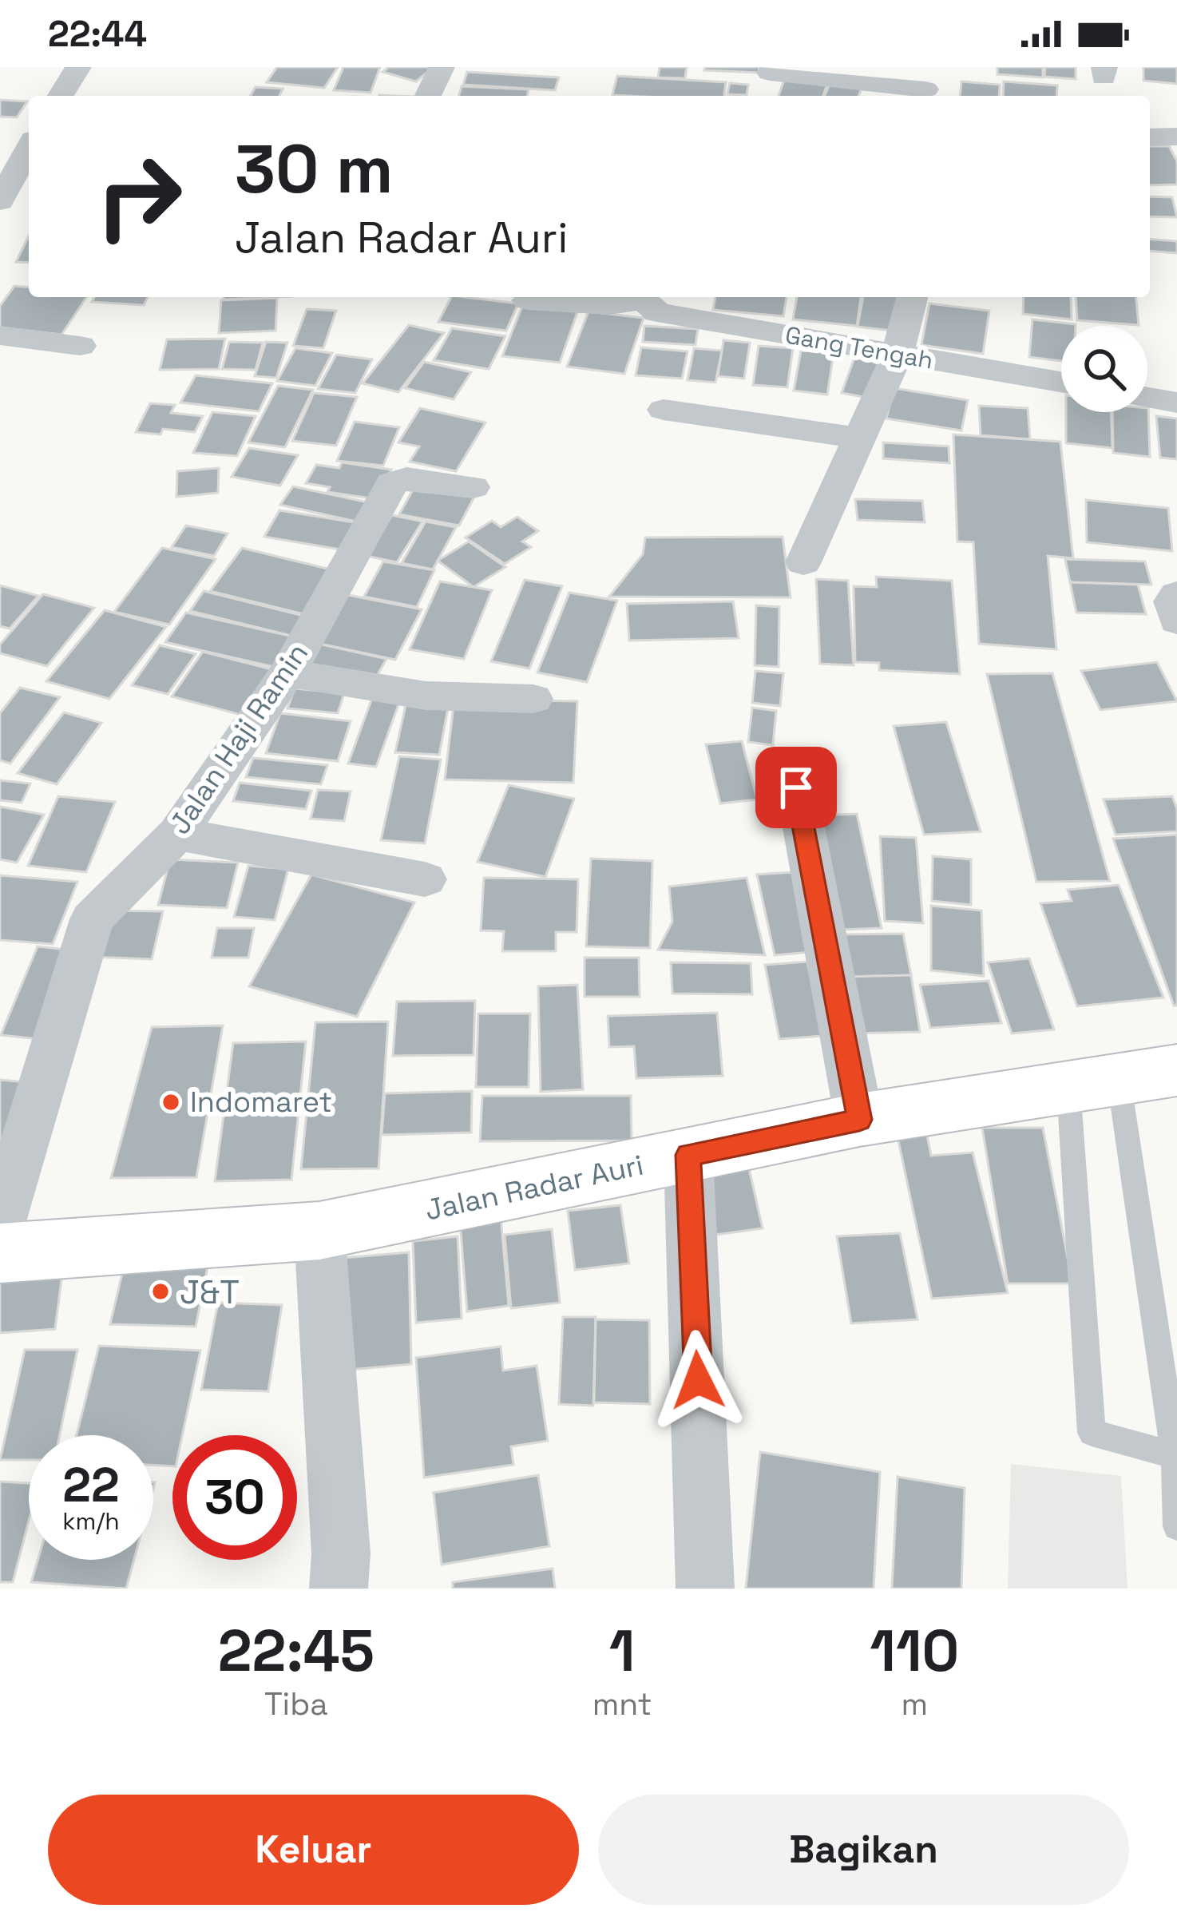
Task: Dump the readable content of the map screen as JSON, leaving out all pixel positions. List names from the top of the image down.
{
  "streets": {
    "main road": ["Jalan Radar Auri"],
    "street": ["Gang Tengah", "Jalan Haji Ramin"]
  },
  "places": ["Indomaret", "J&T"],
  "page": {
    "status": "22:44",
    "turn": ["30 m", "Jalan Radar Auri"],
    "speed": "22 km/h",
    "limit": "30",
    "eta": [
      "22:45",
      "Tiba",
      "1",
      "mnt",
      "110",
      "m"
    ],
    "buttons": ["Keluar", "Bagikan"]
  }
}
